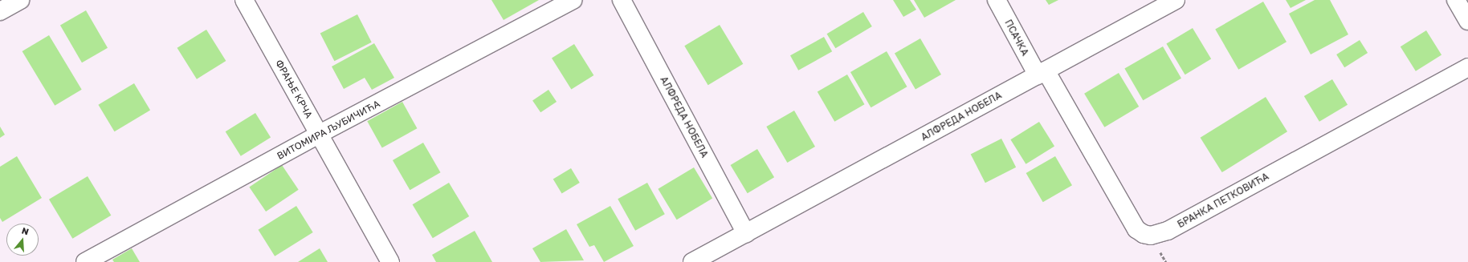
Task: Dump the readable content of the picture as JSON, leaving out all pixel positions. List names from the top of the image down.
{
  "streets": {
    "street": [
      "ПСАЧКА",
      "ФРАЊЕ КРЧА",
      "АЛФРЕДА НОБЕЛА",
      "ВИТОМИРА ЉУБИЧИЋА",
      "БРАНКА ПЕТКОВИЋА"
    ]
  },
  "crossings": [
    ["ПСАЧКА", "АЛФРЕДА НОБЕЛА"],
    ["ПСАЧКА", "БРАНКА ПЕТКОВИЋА"],
    ["ФРАЊЕ КРЧА", "ВИТОМИРА ЉУБИЧИЋА"],
    ["АЛФРЕДА НОБЕЛА", "БРАНКА ПЕТКОВИЋА"]
  ],
  "north": "top"
}
